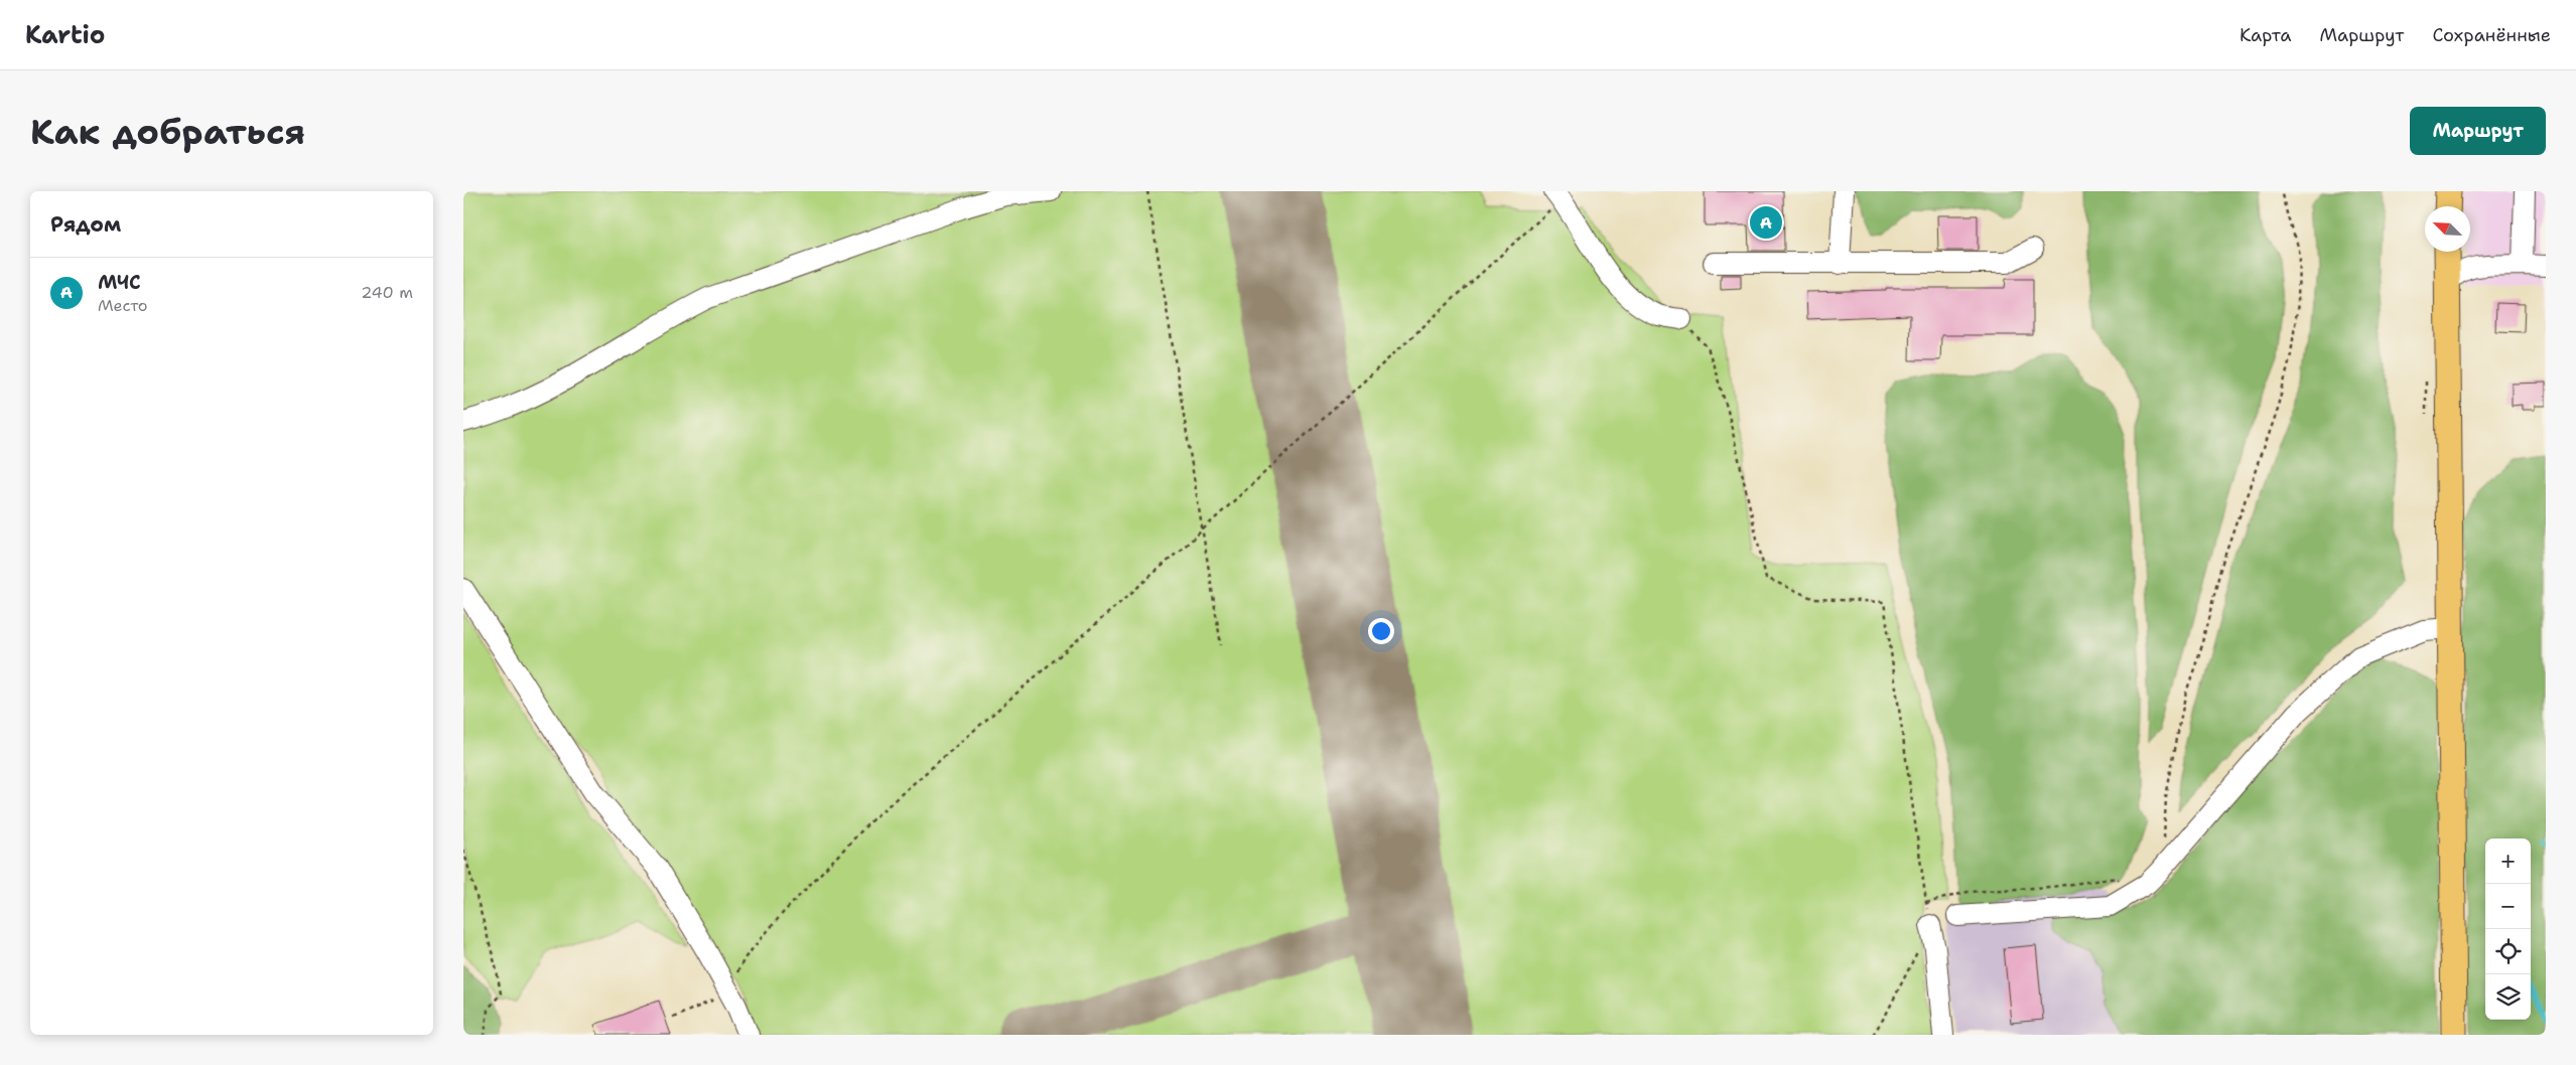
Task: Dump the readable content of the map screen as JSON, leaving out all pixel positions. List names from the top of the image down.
{
  "north": "top left",
  "page": {
    "header": "Kartio",
    "nav": ["Карта", "Маршрут", "Сохранённые"],
    "buttons": "Маршрут",
    "title": "Как добраться",
    "heading": "Рядом",
    "pins": "A",
    "list": [
      {
        "mark": "A",
        "name": "МЧС",
        "note": "Место",
        "value": "240 m"
      }
    ],
    "map_buttons": ["+", "−"]
  }
}
